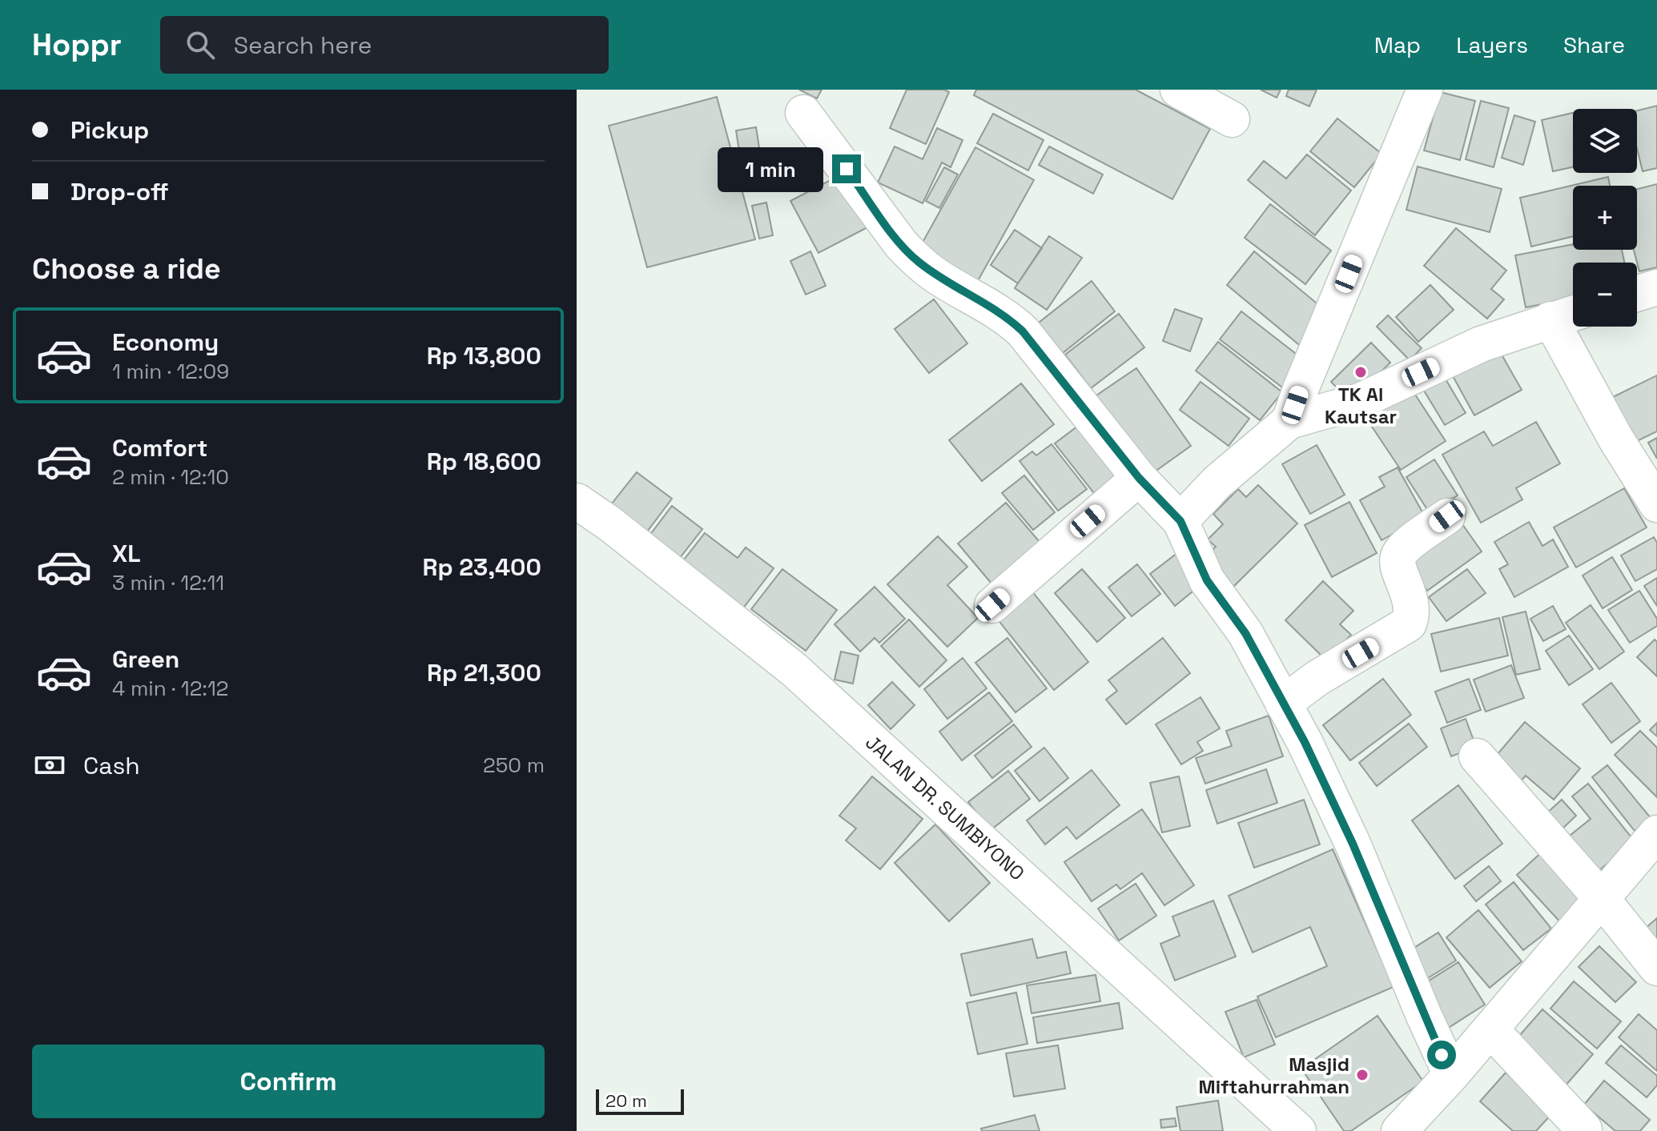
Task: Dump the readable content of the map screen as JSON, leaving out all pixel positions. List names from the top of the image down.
{
  "streets": {
    "street": ["JALAN DR. SUMBIYONO"]
  },
  "places": ["TK Al Kautsar", "Masjid Miftahurrahman"],
  "scale_bar": "20 m",
  "page": {
    "header": "Hoppr",
    "search": "Search here",
    "nav": ["Map", "Layers", "Share"],
    "banner": ["Pickup", "Drop-off"],
    "map_buttons": ["+", "−"],
    "bubble": "1 min",
    "heading": "Choose a ride",
    "list": [
      {
        "name": "Economy",
        "note": "1 min · 12:09",
        "value": "Rp 13,800"
      },
      {
        "name": "Comfort",
        "note": "2 min · 12:10",
        "value": "Rp 18,600"
      },
      {
        "name": "XL",
        "note": "3 min · 12:11",
        "value": "Rp 23,400"
      },
      {
        "name": "Green",
        "note": "4 min · 12:12",
        "value": "Rp 21,300"
      }
    ],
    "pay": ["Cash", "250 m"],
    "buttons": "Confirm",
    "scale": "20 m"
  }
}
